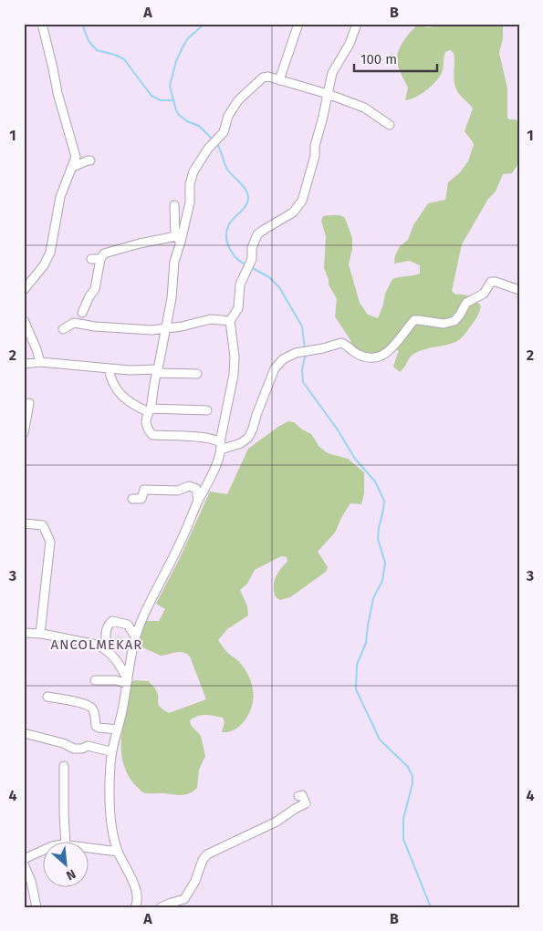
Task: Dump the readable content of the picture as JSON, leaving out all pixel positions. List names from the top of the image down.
{
  "districts": ["ANCOLMEKAR"],
  "scale_bar": "100 m",
  "north": "bottom right",
  "grid": {
    "columns": ["A", "B"],
    "rows": [
      "1",
      "2",
      "3",
      "4"
    ]
  }
}
